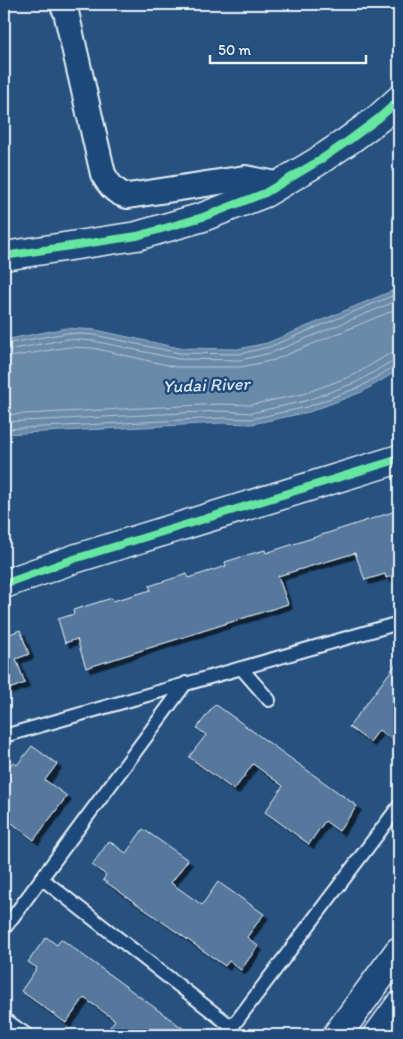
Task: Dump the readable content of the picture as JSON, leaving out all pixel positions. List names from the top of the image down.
{
  "water": ["Yudai River"],
  "scale_bar": "50 m"
}
